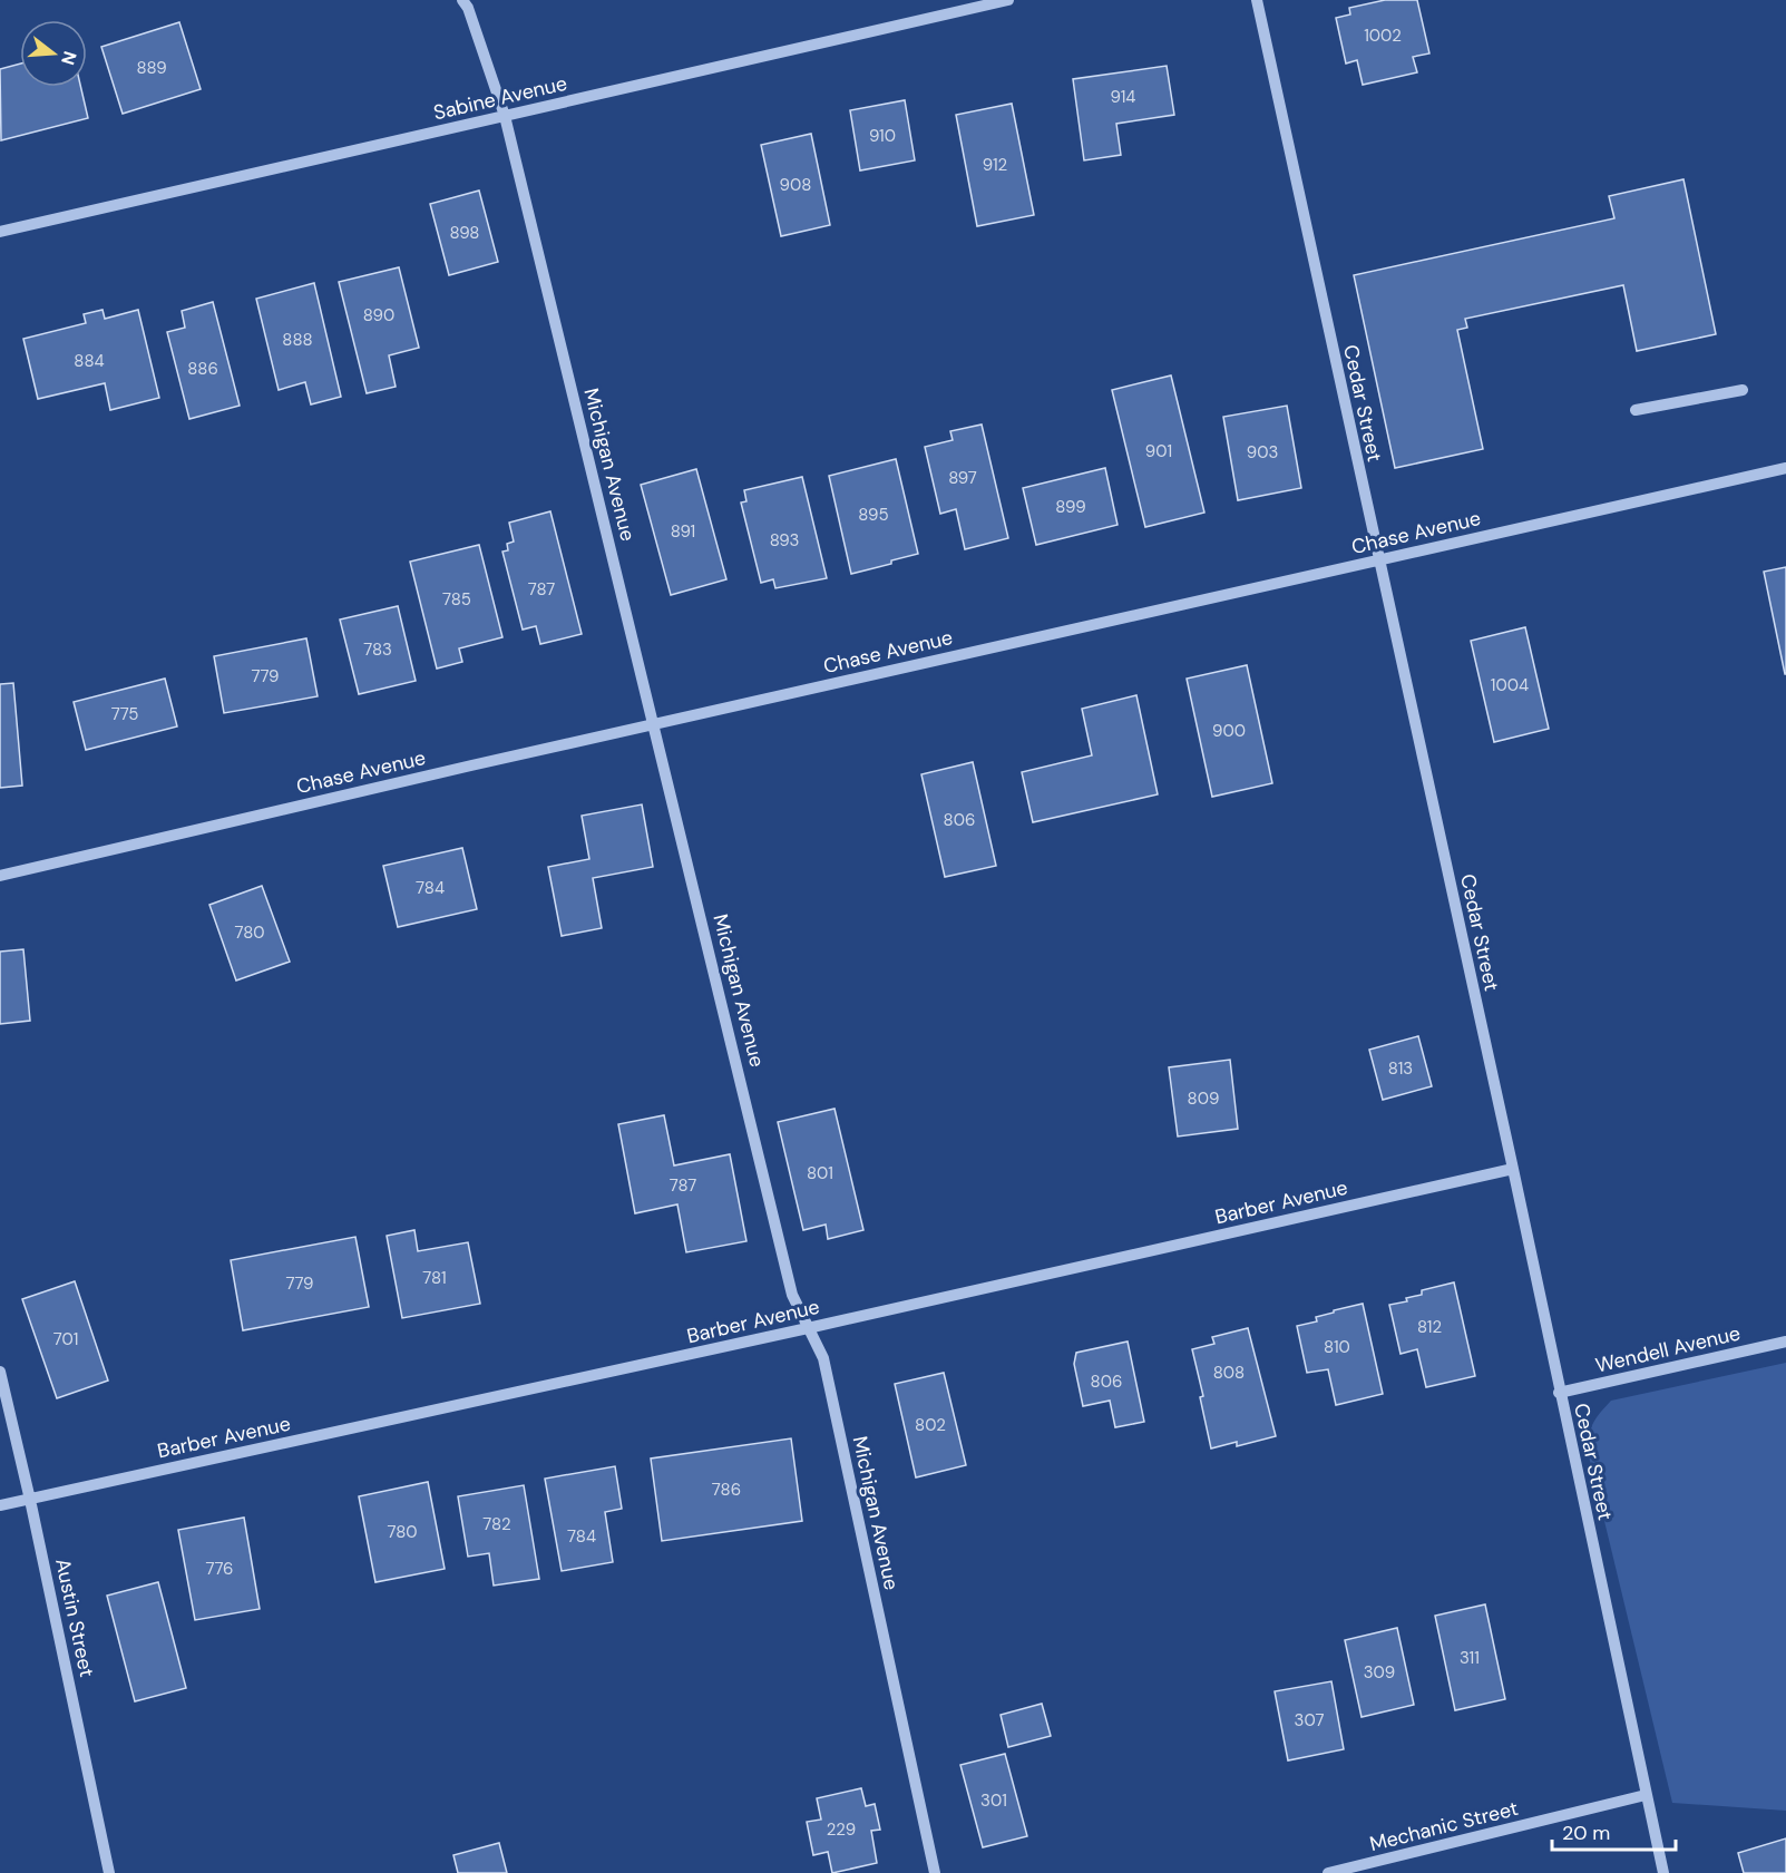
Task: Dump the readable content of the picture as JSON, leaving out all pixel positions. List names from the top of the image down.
{
  "streets": {
    "street": [
      "Sabine Avenue",
      "Cedar Street",
      "Michigan Avenue",
      "Chase Avenue",
      "Barber Avenue",
      "Wendell Avenue",
      "Austin Street",
      "Mechanic Street"
    ]
  },
  "crossings": [
    ["Sabine Avenue", "Michigan Avenue"],
    ["Cedar Street", "Chase Avenue"],
    ["Cedar Street", "Barber Avenue"],
    ["Cedar Street", "Wendell Avenue"],
    ["Cedar Street", "Mechanic Street"],
    ["Michigan Avenue", "Chase Avenue"],
    ["Michigan Avenue", "Barber Avenue"],
    ["Barber Avenue", "Austin Street"]
  ],
  "house_numbers": [
    "1002",
    "889",
    "914",
    "910",
    "912",
    "908",
    "898",
    "890",
    "888",
    "884",
    "886",
    "901",
    "903",
    "897",
    "899",
    "895",
    "891",
    "893",
    "787",
    "785",
    "783",
    "779",
    "1004",
    "775",
    "900",
    "806",
    "784",
    "780",
    "813",
    "809",
    "801",
    "787",
    "781",
    "779",
    "812",
    "701",
    "810",
    "808",
    "806",
    "802",
    "786",
    "782",
    "780",
    "784",
    "776",
    "311",
    "309",
    "307",
    "301",
    "229"
  ],
  "scale_bar": "20 m",
  "north": "right"
}
